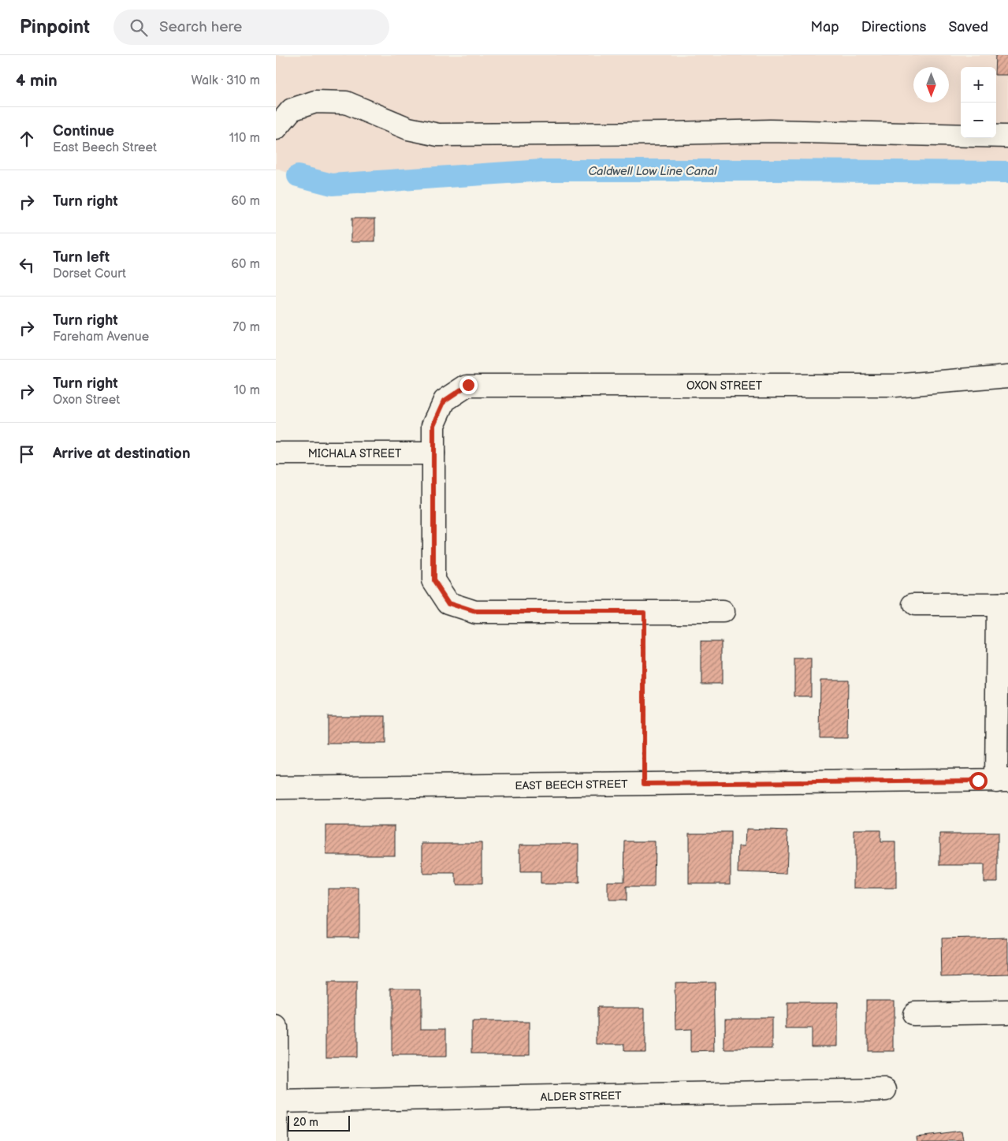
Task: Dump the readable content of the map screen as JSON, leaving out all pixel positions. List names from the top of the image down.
{
  "streets": {
    "street": [
      "OXON STREET",
      "MICHALA STREET",
      "EAST BEECH STREET",
      "ALDER STREET"
    ]
  },
  "crossings": [
    ["OXON STREET", "MICHALA STREET"]
  ],
  "water": ["Caldwell Low Line Canal"],
  "scale_bar": "20 m",
  "north": "bottom",
  "page": {
    "header": "Pinpoint",
    "search": "Search here",
    "nav": ["Map", "Directions", "Saved"],
    "heading": ["4 min", "Walk · 310 m"],
    "map_buttons": ["+", "−"],
    "list": [
      ["Continue", "East Beech Street", "110 m"],
      ["Turn right", "60 m"],
      ["Turn left", "Dorset Court", "60 m"],
      ["Turn right", "Fareham Avenue", "70 m"],
      ["Turn right", "Oxon Street", "10 m"],
      "Arrive at destination"
    ],
    "scale": "20 m"
  }
}
